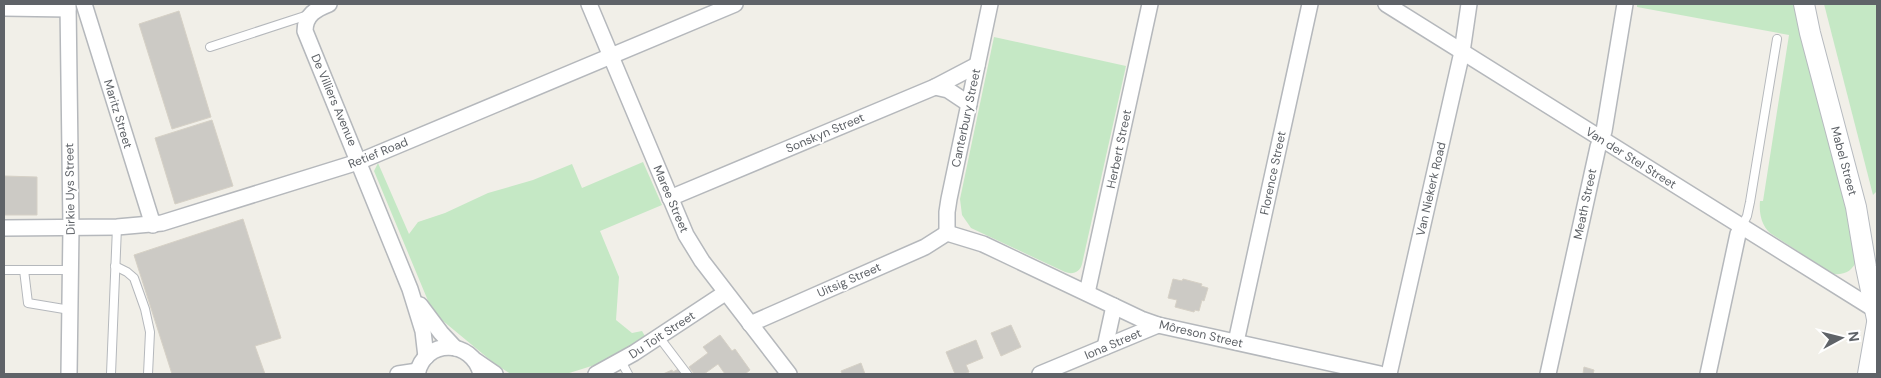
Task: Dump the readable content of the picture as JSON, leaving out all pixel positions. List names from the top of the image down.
{
  "streets": {
    "street": [
      "De Villiers Avenue",
      "Maritz Street",
      "Canterbury Street",
      "Sonskyn Street",
      "Herbert Street",
      "Retief Road",
      "Van der Stel Street",
      "Mabel Street",
      "Florence Street",
      "Dirkie Uys Street",
      "Van Niekerk Road",
      "Maree Street",
      "Meath Street",
      "Uitsig Street",
      "Môreson Street",
      "Du Toit Street",
      "Iona Street"
    ]
  },
  "crossings": [
    ["De Villiers Avenue", "Retief Road"],
    ["Maritz Street", "Retief Road"],
    ["Canterbury Street", "Sonskyn Street"],
    ["Canterbury Street", "Uitsig Street"],
    ["Canterbury Street", "Môreson Street"],
    ["Sonskyn Street", "Maree Street"],
    ["Herbert Street", "Môreson Street"],
    ["Retief Road", "Dirkie Uys Street"],
    ["Retief Road", "Maree Street"],
    ["Van der Stel Street", "Mabel Street"],
    ["Van der Stel Street", "Van Niekerk Road"],
    ["Van der Stel Street", "Meath Street"],
    ["Florence Street", "Môreson Street"],
    ["Maree Street", "Uitsig Street"],
    ["Maree Street", "Du Toit Street"],
    ["Uitsig Street", "Môreson Street"],
    ["Môreson Street", "Iona Street"]
  ],
  "north": "right"
}
